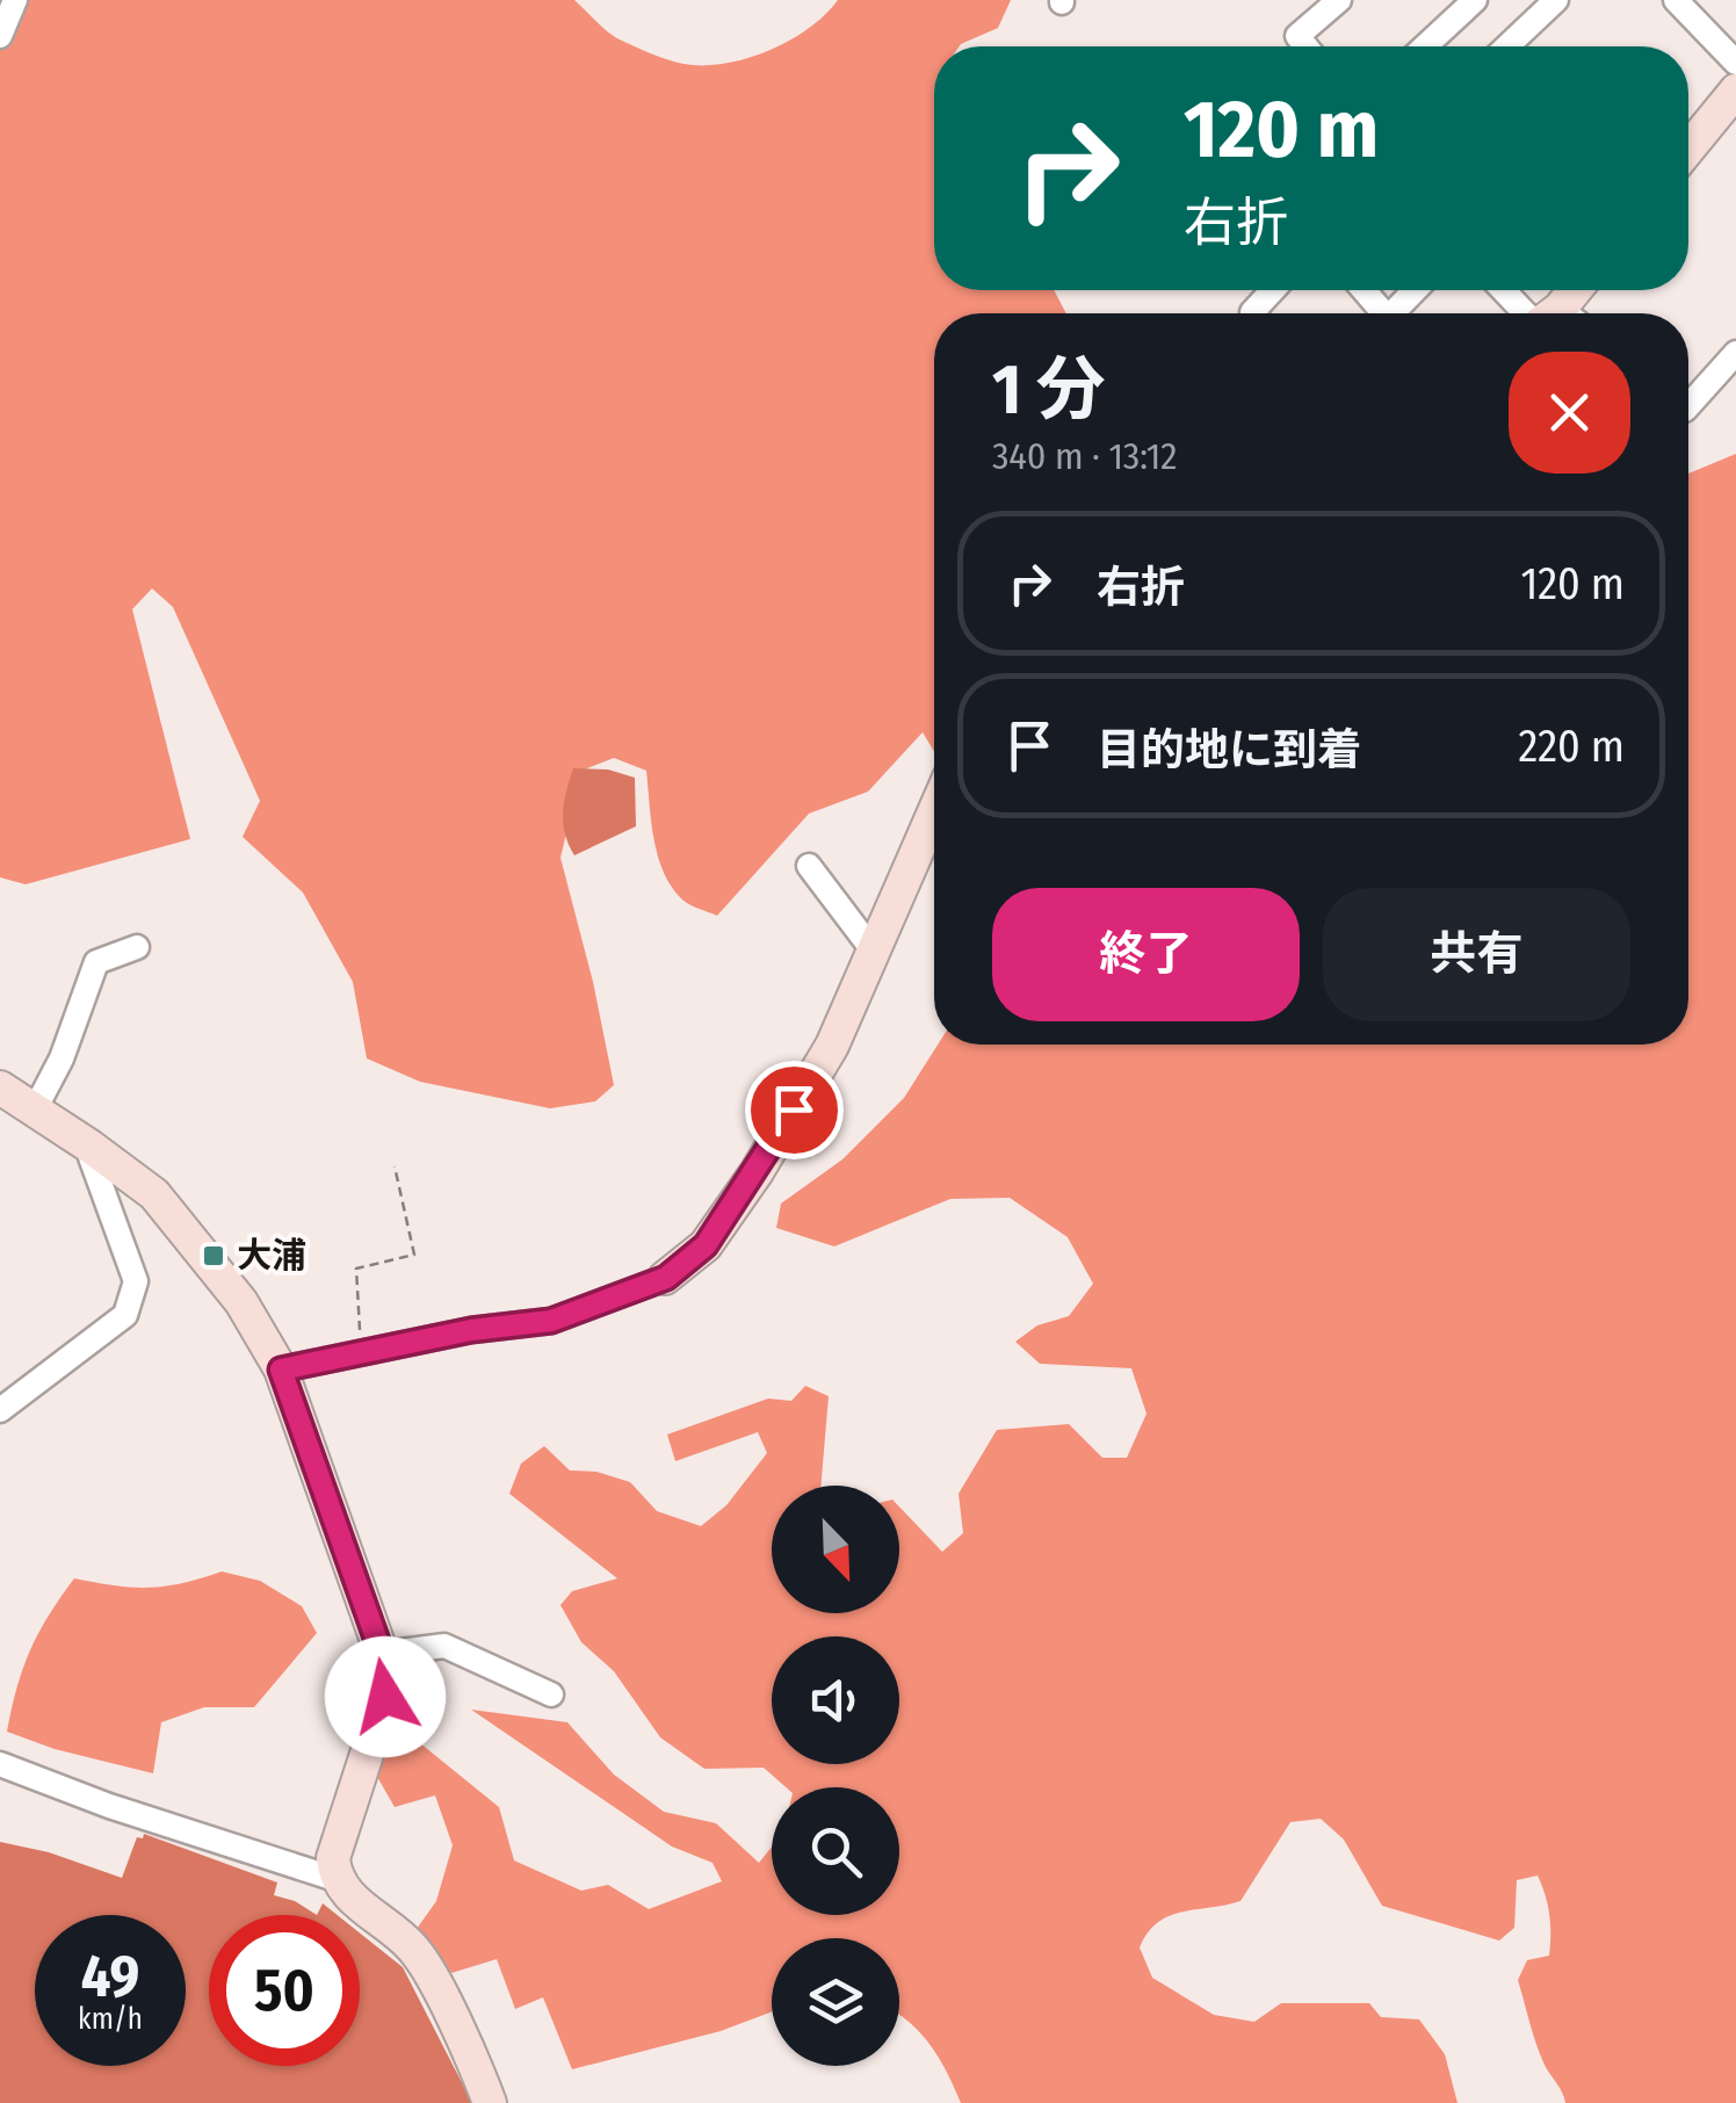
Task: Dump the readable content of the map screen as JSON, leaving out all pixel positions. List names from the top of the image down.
{
  "places": {
    "transit": ["大浦"]
  },
  "north": "bottom right",
  "page": {
    "turn": ["120 m", "右折"],
    "heading": ["1 分", "340 m · 13:12"],
    "list": [
      {
        "name": "右折",
        "value": "120 m"
      },
      {
        "name": "目的地に到着",
        "value": "220 m"
      }
    ],
    "buttons": ["終了", "共有"],
    "speed": "49 km/h",
    "limit": "50"
  }
}
